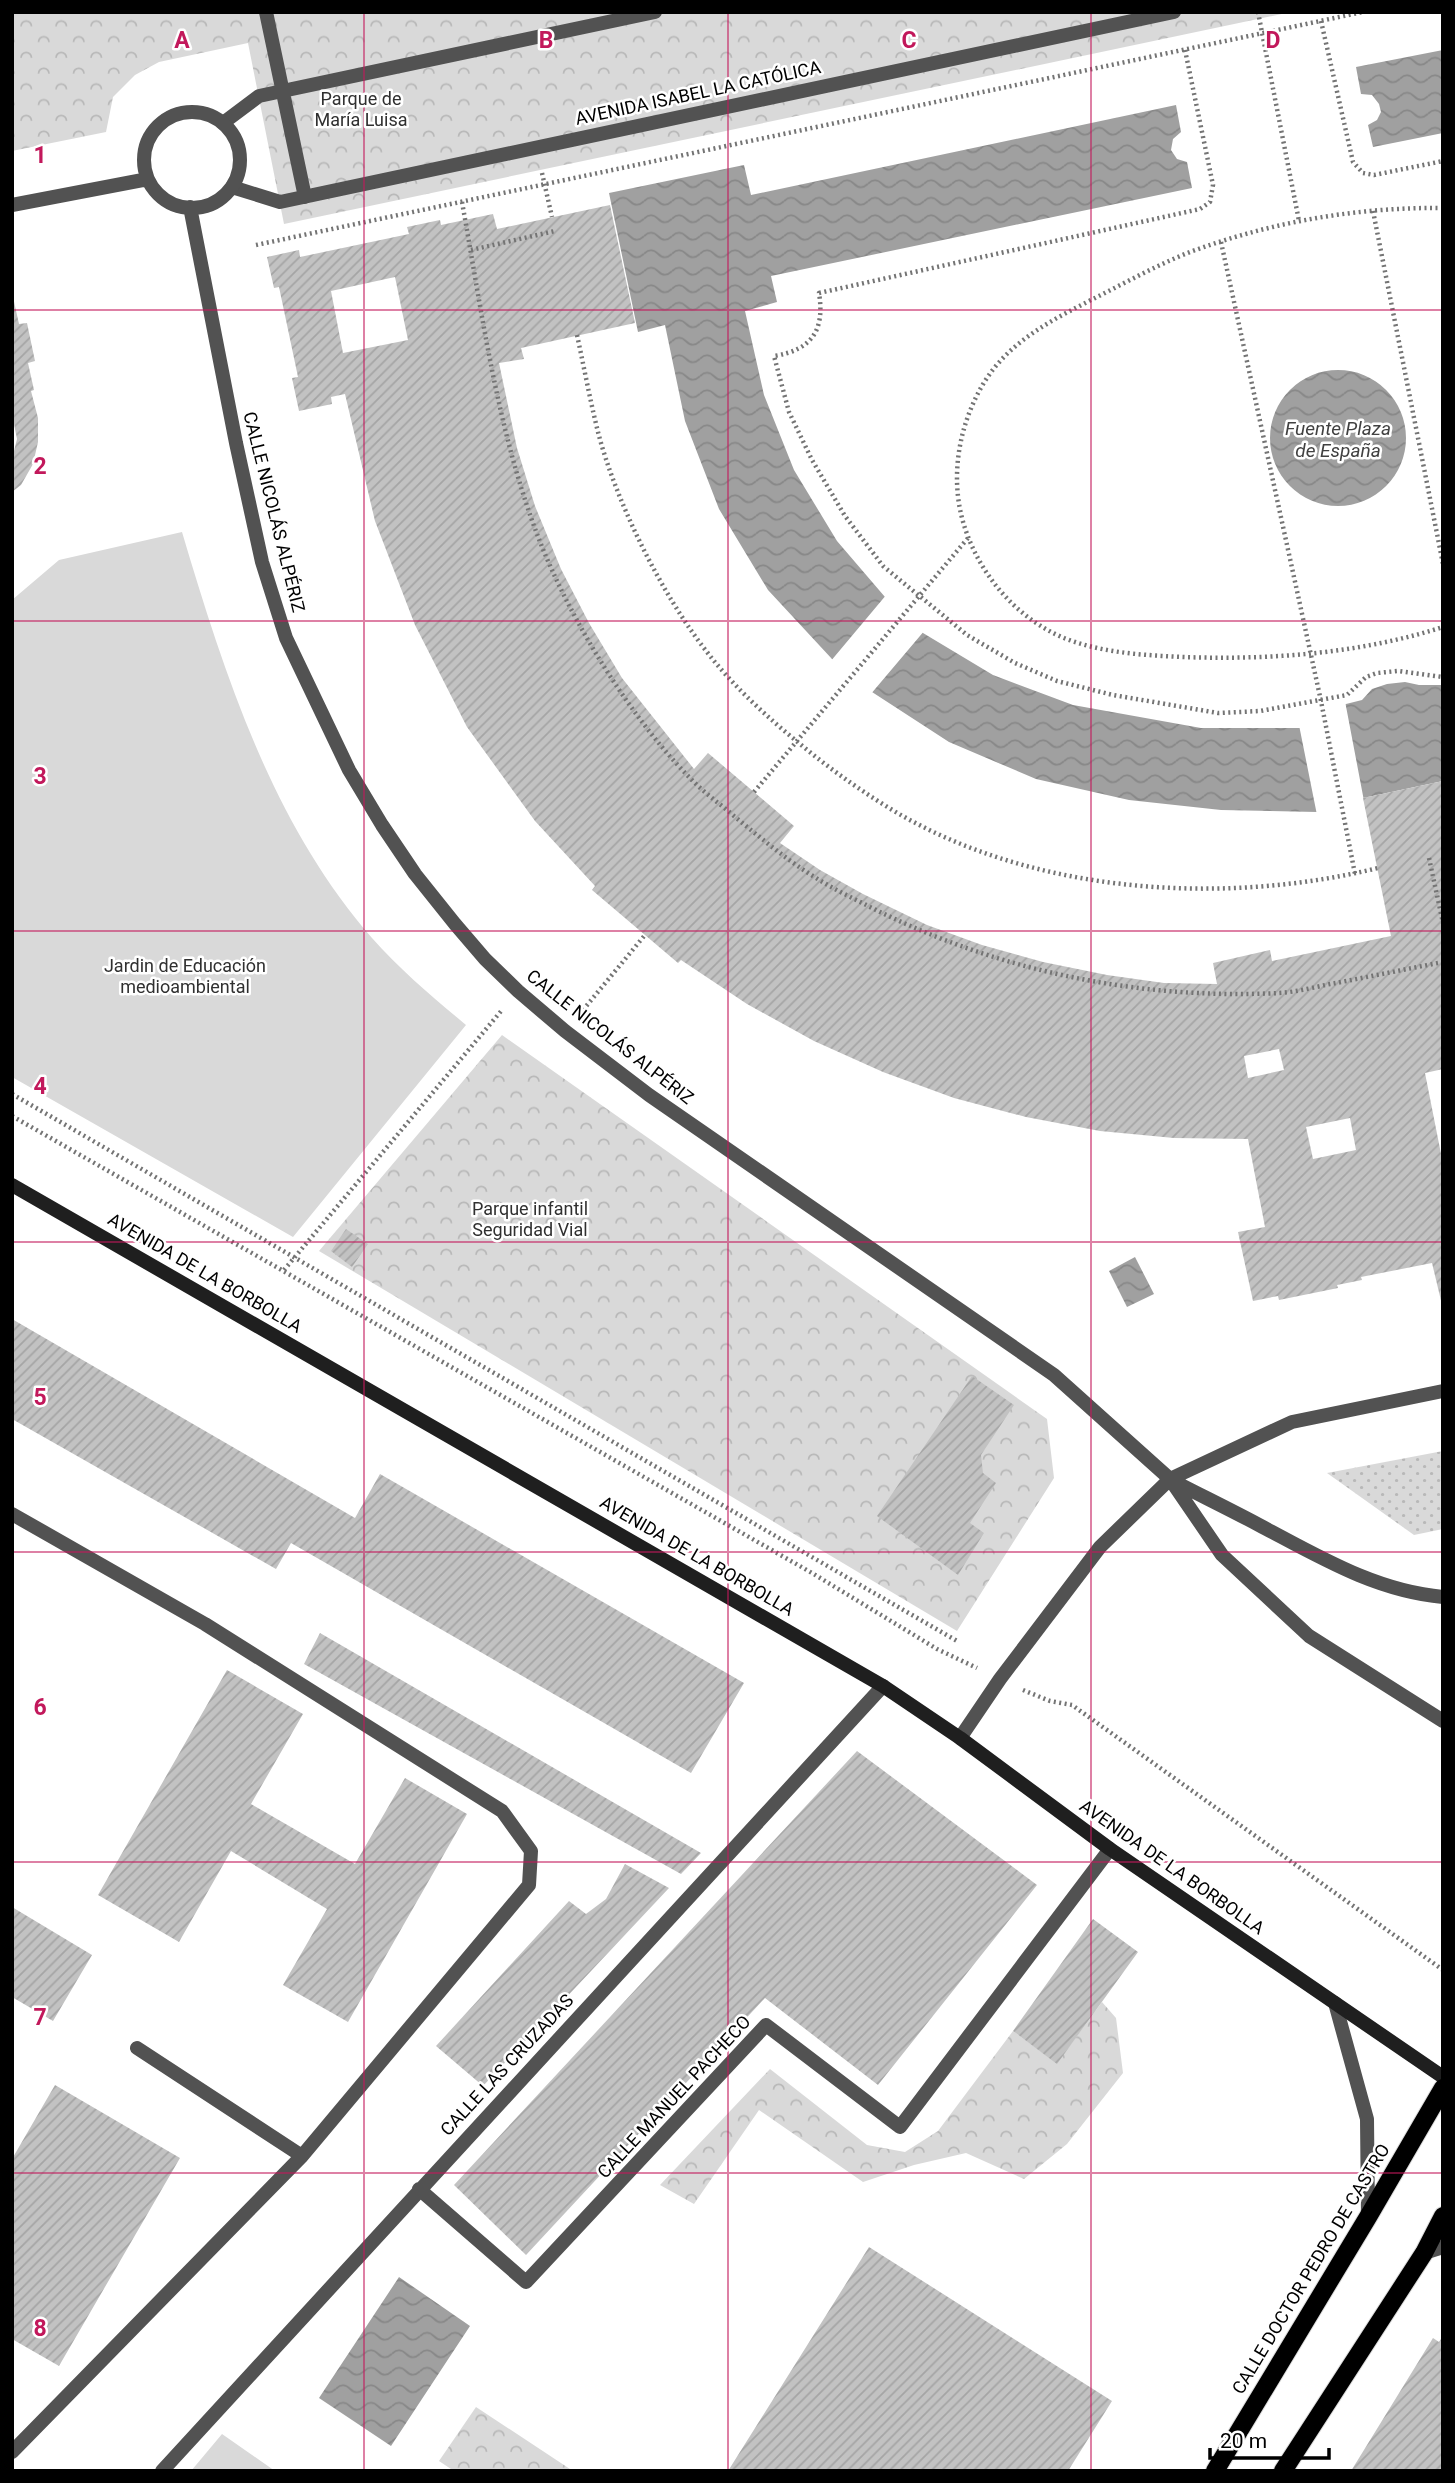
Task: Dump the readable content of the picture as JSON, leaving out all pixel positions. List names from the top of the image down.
{
  "streets": {
    "main road": ["AVENIDA DE LA BORBOLLA", "CALLE DOCTOR PEDRO DE CASTRO"],
    "street": [
      "AVENIDA ISABEL LA CATÓLICA",
      "CALLE NICOLÁS ALPÉRIZ",
      "CALLE LAS CRUZADAS",
      "CALLE MANUEL PACHECO"
    ]
  },
  "crossings": [
    ["AVENIDA ISABEL LA CATÓLICA", "CALLE NICOLÁS ALPÉRIZ"],
    ["AVENIDA DE LA BORBOLLA", "CALLE LAS CRUZADAS"],
    ["AVENIDA DE LA BORBOLLA", "CALLE MANUEL PACHECO"],
    ["CALLE LAS CRUZADAS", "CALLE MANUEL PACHECO"]
  ],
  "water": ["Fuente Plaza de España"],
  "parks": ["Parque de María Luisa", "Jardin de Educación medioambiental", "Parque infantil Seguridad Vial"],
  "scale_bar": "20 m",
  "grid": {
    "columns": [
      "A",
      "B",
      "C",
      "D"
    ],
    "rows": [
      "1",
      "2",
      "3",
      "4",
      "5",
      "6",
      "7",
      "8"
    ]
  }
}
